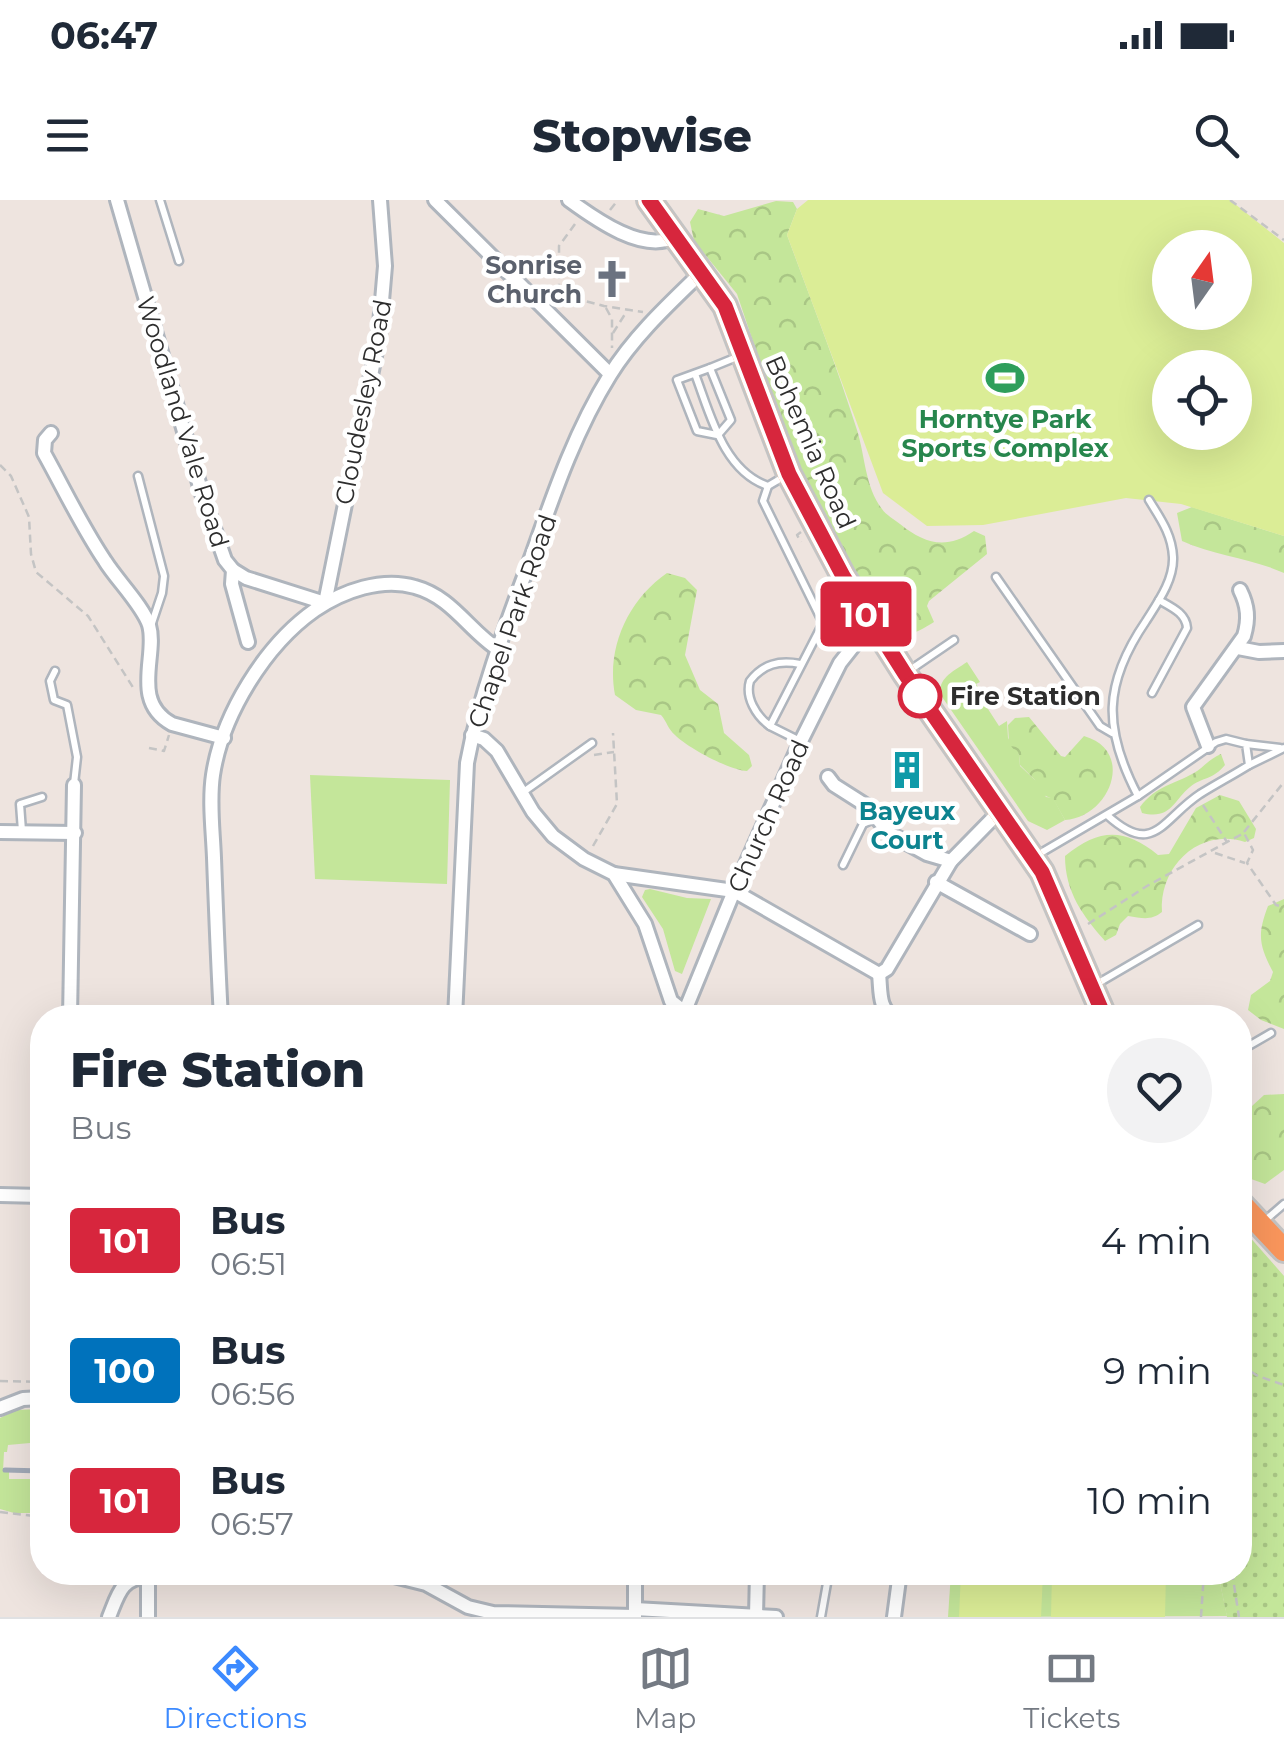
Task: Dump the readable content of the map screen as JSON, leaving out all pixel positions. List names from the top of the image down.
{
  "streets": {
    "highway": ["Bohemia Road"],
    "street": [
      "Cloudesley Road",
      "Woodland Vale Road",
      "Chapel Park Road",
      "Church Road"
    ]
  },
  "crossings": [
    ["Bohemia Road", "Chapel Park Road"],
    ["Bohemia Road", "Church Road"]
  ],
  "places": {
    "church": ["Sonrise Church"],
    "sports": ["Horntye Park Sports Complex"],
    "other": ["Fire Station"],
    "building": ["Bayeux Court"]
  },
  "lines": ["bus line 101"],
  "north": "top",
  "page": {
    "status": "06:47",
    "header": "Stopwise",
    "on_map": "101",
    "heading": ["Fire Station", "Bus"],
    "list": [
      {
        "mark": "101",
        "name": "Bus",
        "note": "06:51",
        "value": "4 min"
      },
      {
        "mark": "100",
        "name": "Bus",
        "note": "06:56",
        "value": "9 min"
      },
      {
        "mark": "101",
        "name": "Bus",
        "note": "06:57",
        "value": "10 min"
      }
    ],
    "tabs": ["Directions", "Map", "Tickets"]
  }
}
